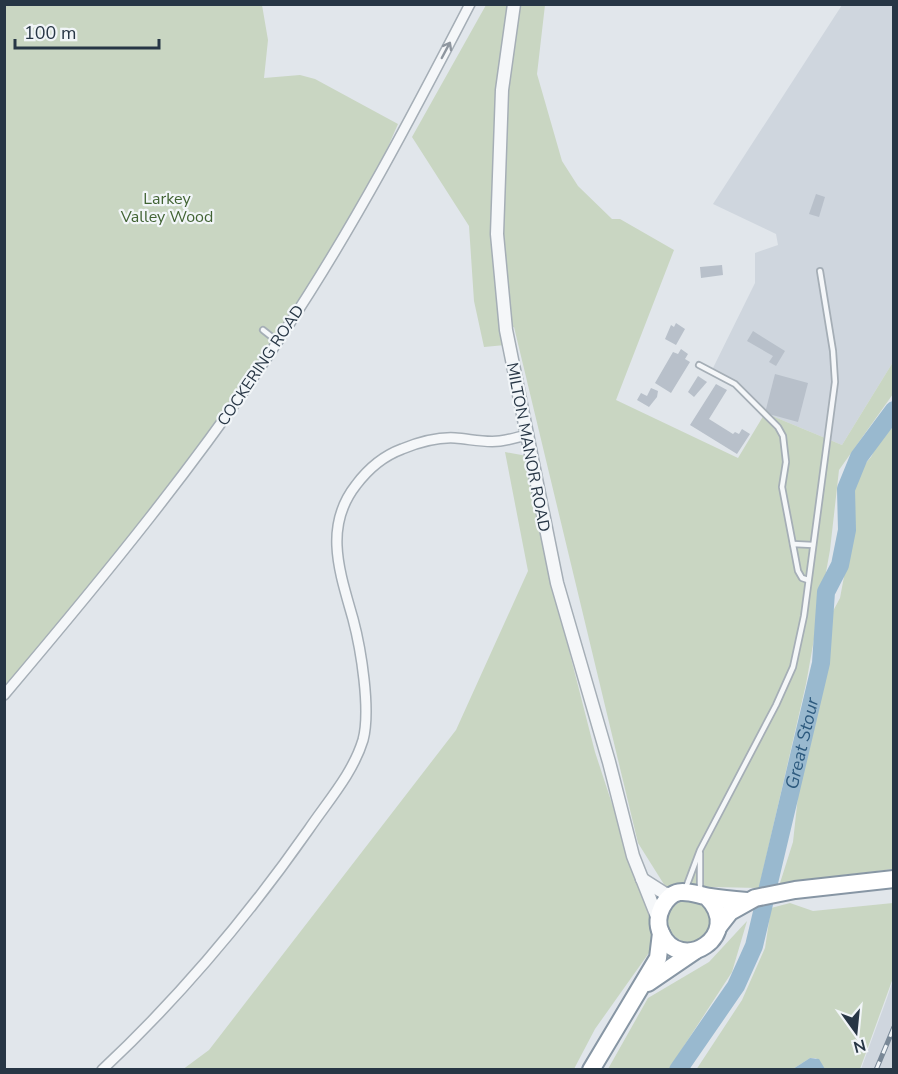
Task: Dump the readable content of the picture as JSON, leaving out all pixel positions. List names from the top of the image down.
{
  "streets": {
    "street": ["COCKERING ROAD", "MILTON MANOR ROAD"]
  },
  "one_way": ["COCKERING ROAD"],
  "water": ["Great Stour"],
  "parks": ["Larkey Valley Wood"],
  "scale_bar": "100 m",
  "north": "bottom"
}
